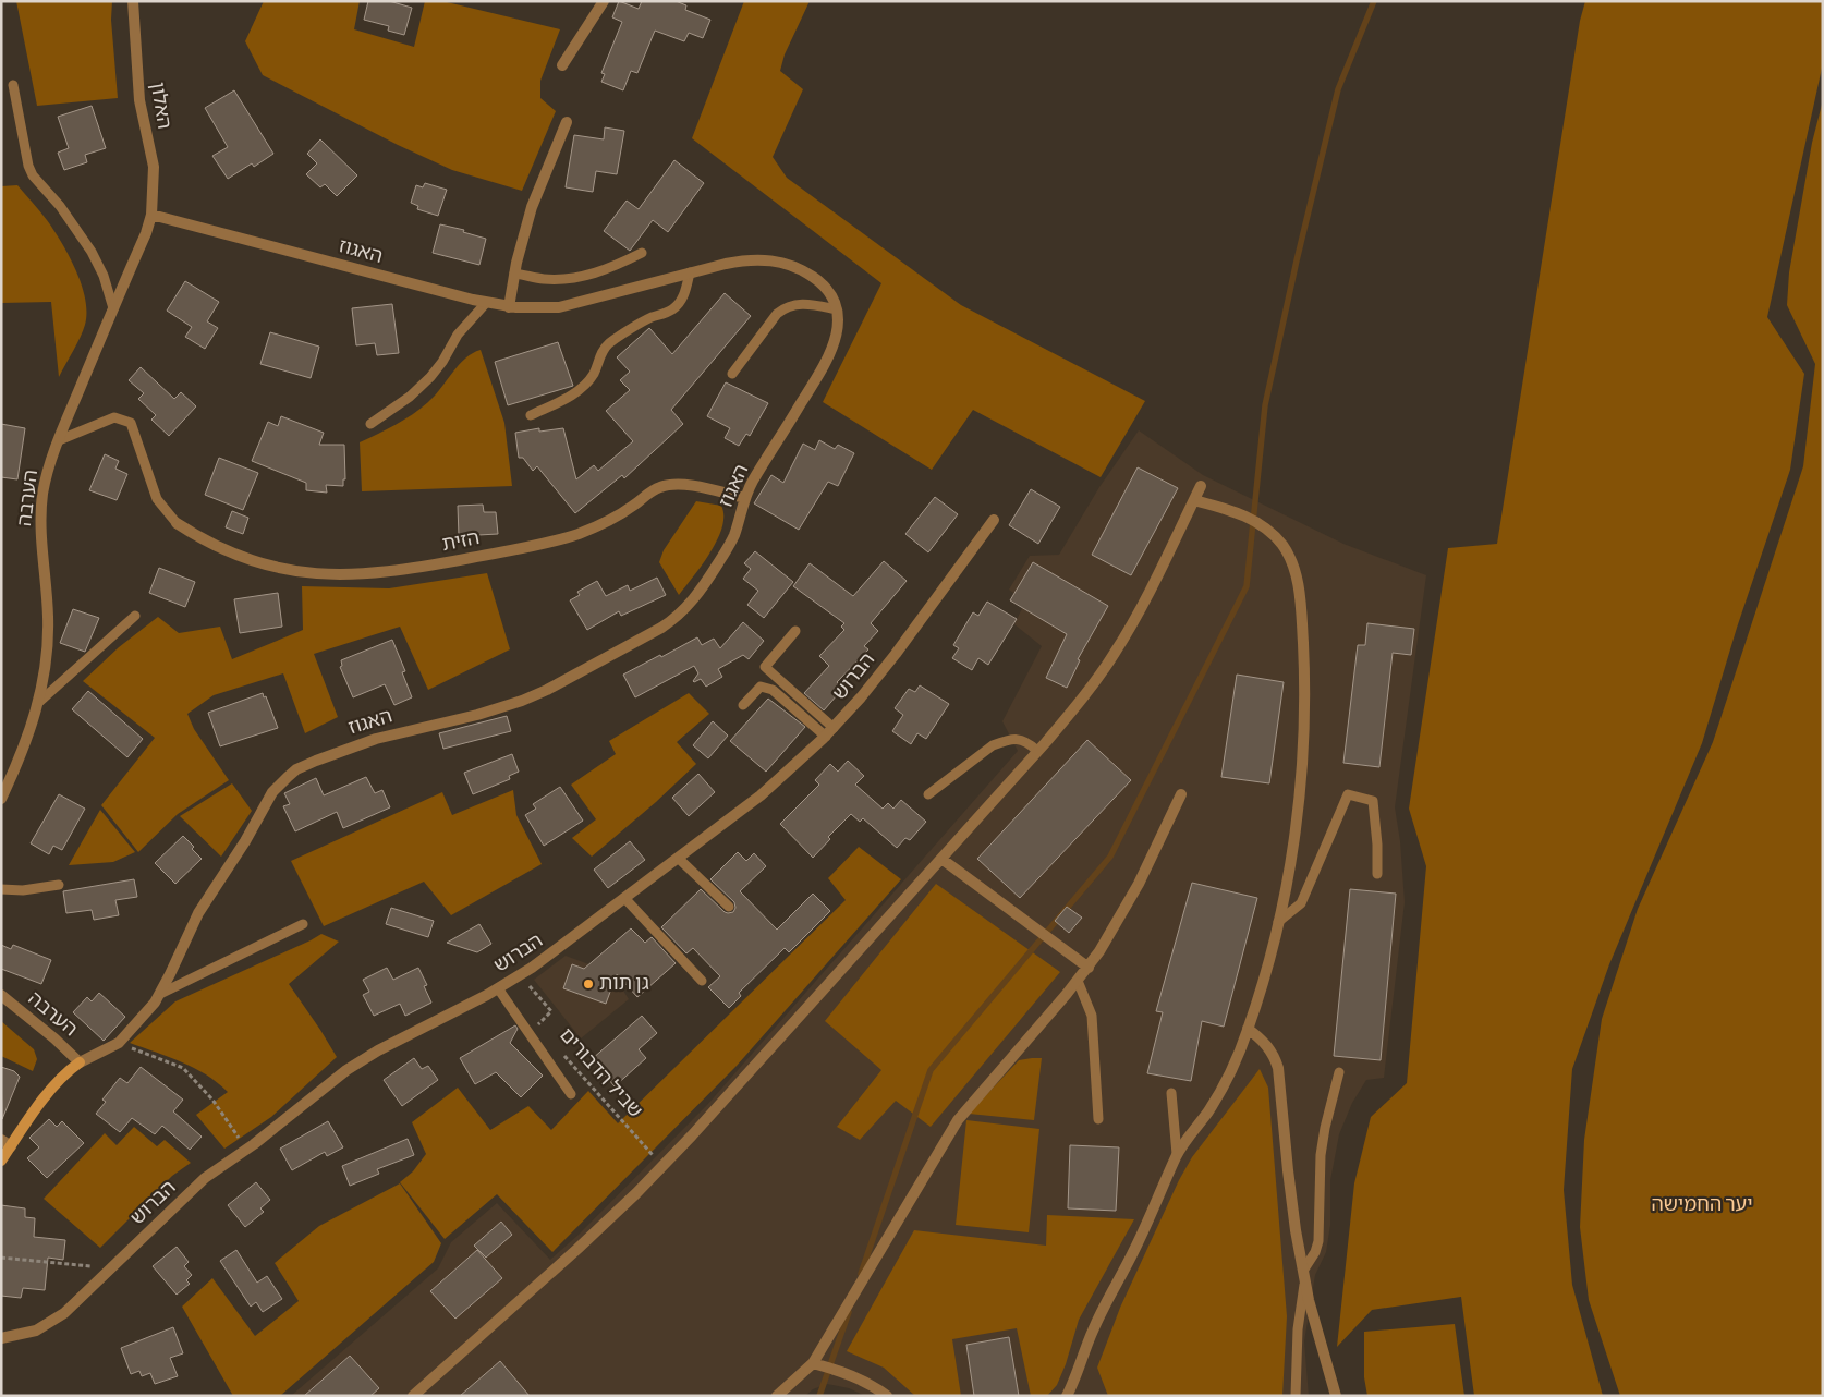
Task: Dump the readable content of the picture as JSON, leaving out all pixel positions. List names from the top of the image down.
{
  "streets": {
    "street": [
      "האלון",
      "האגוז",
      "הערבה",
      "הזית",
      "הברוש"
    ],
    "path": ["שביל הדבורים"]
  },
  "crossings": [
    ["האלון", "האגוז"],
    ["האלון", "הערבה"],
    ["האגוז", "הערבה"],
    ["האגוז", "הזית"],
    ["הברוש", "שביל הדבורים"]
  ],
  "parks": ["יער החמישה"],
  "places": ["גן תות"]
}
